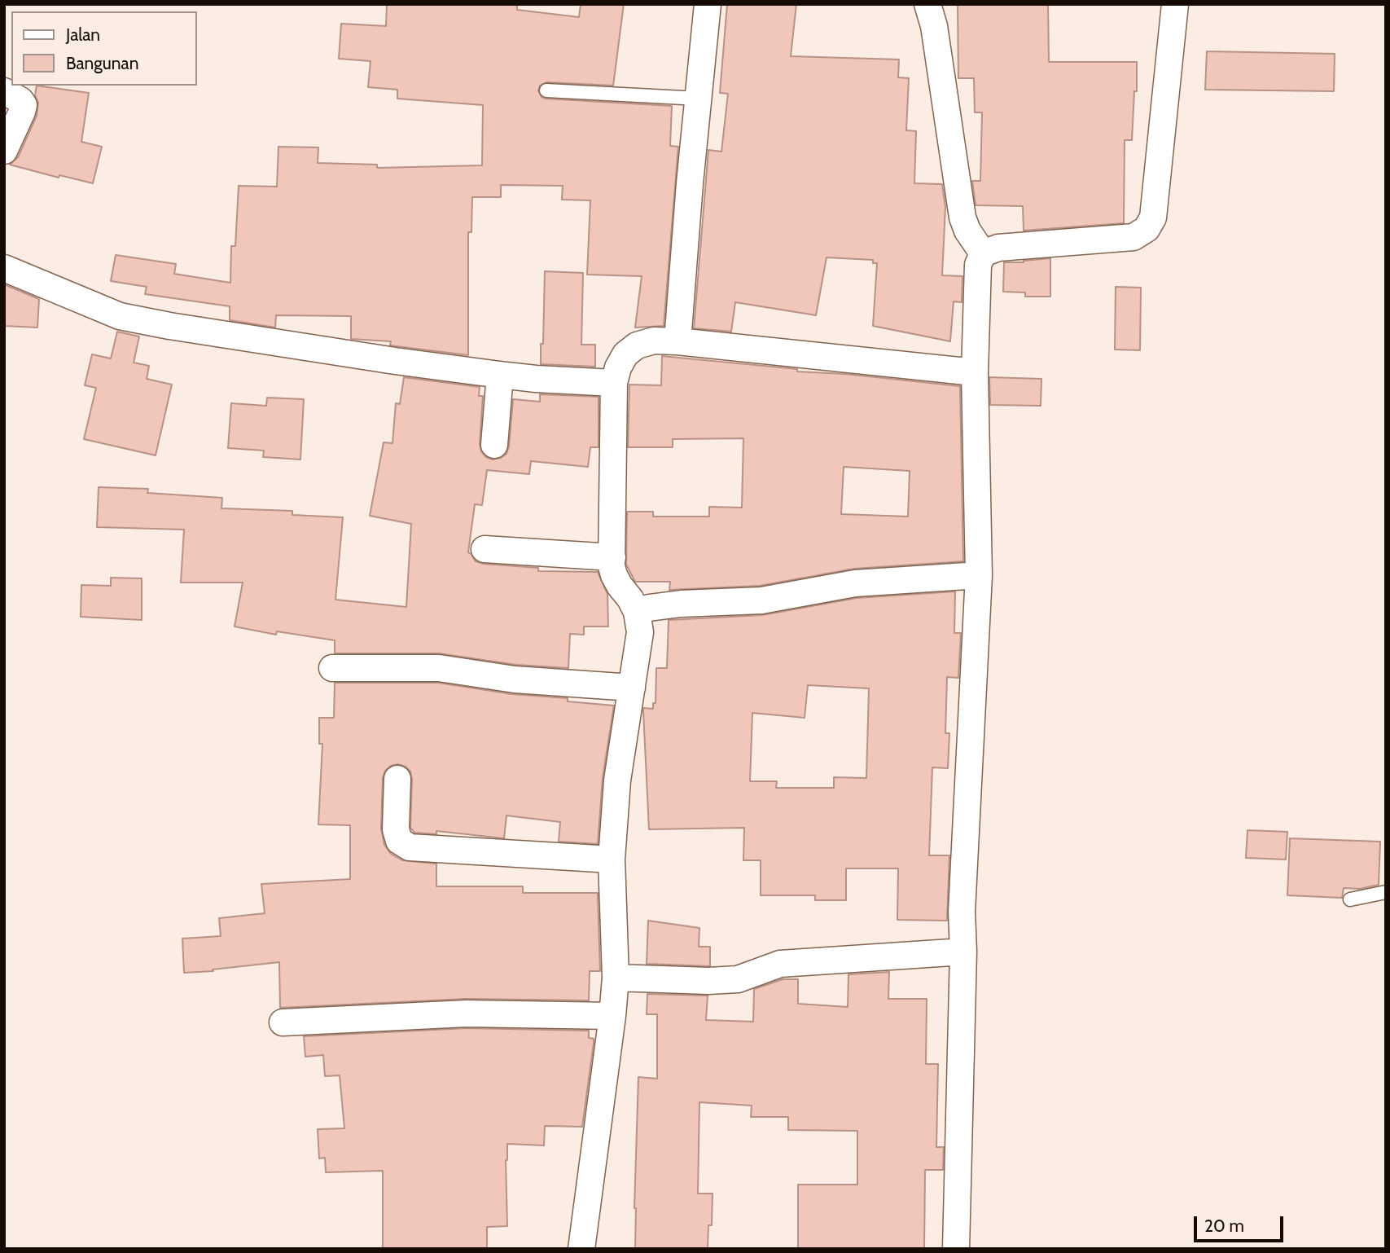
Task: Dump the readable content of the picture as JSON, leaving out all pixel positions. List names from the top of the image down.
{
  "legend": ["Jalan", "Bangunan"],
  "scale_bar": "20 m"
}
